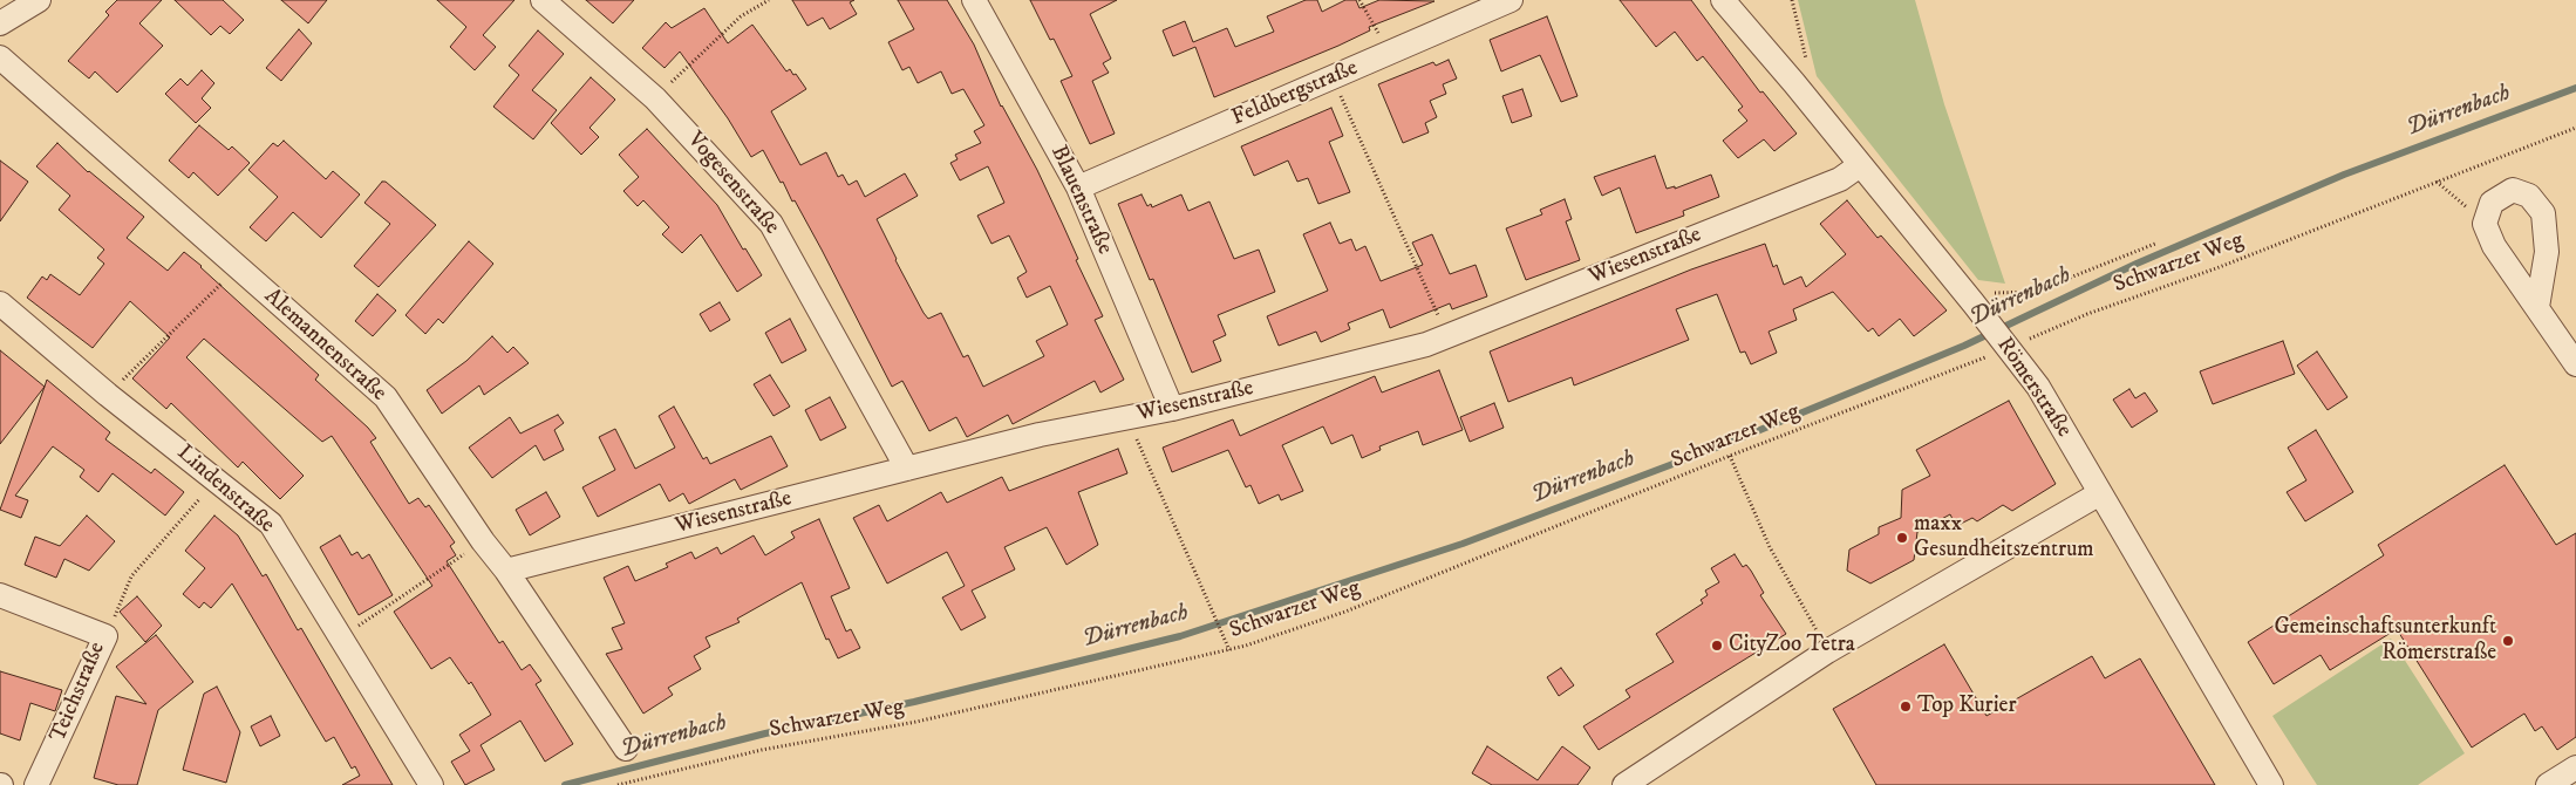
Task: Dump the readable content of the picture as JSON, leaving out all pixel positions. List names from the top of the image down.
{
  "streets": {
    "street": [
      "Feldbergstraße",
      "Vogesenstraße",
      "Blauenstraße",
      "Wiesenstraße",
      "Alemannenstraße",
      "Römerstraße",
      "Lindenstraße",
      "Teichstraße"
    ],
    "path": ["Schwarzer Weg"]
  },
  "crossings": [
    ["Feldbergstraße", "Blauenstraße"],
    ["Vogesenstraße", "Wiesenstraße"],
    ["Blauenstraße", "Wiesenstraße"],
    ["Wiesenstraße", "Alemannenstraße"],
    ["Wiesenstraße", "Römerstraße"],
    ["Schwarzer Weg", "Römerstraße"]
  ],
  "water": ["Dürrenbach"],
  "places": [
    "maxx Gesundheitszentrum",
    "Gemeinschaftsunterkunft Römerstraße",
    "CityZoo Tetra",
    "Top Kurier"
  ]
}
